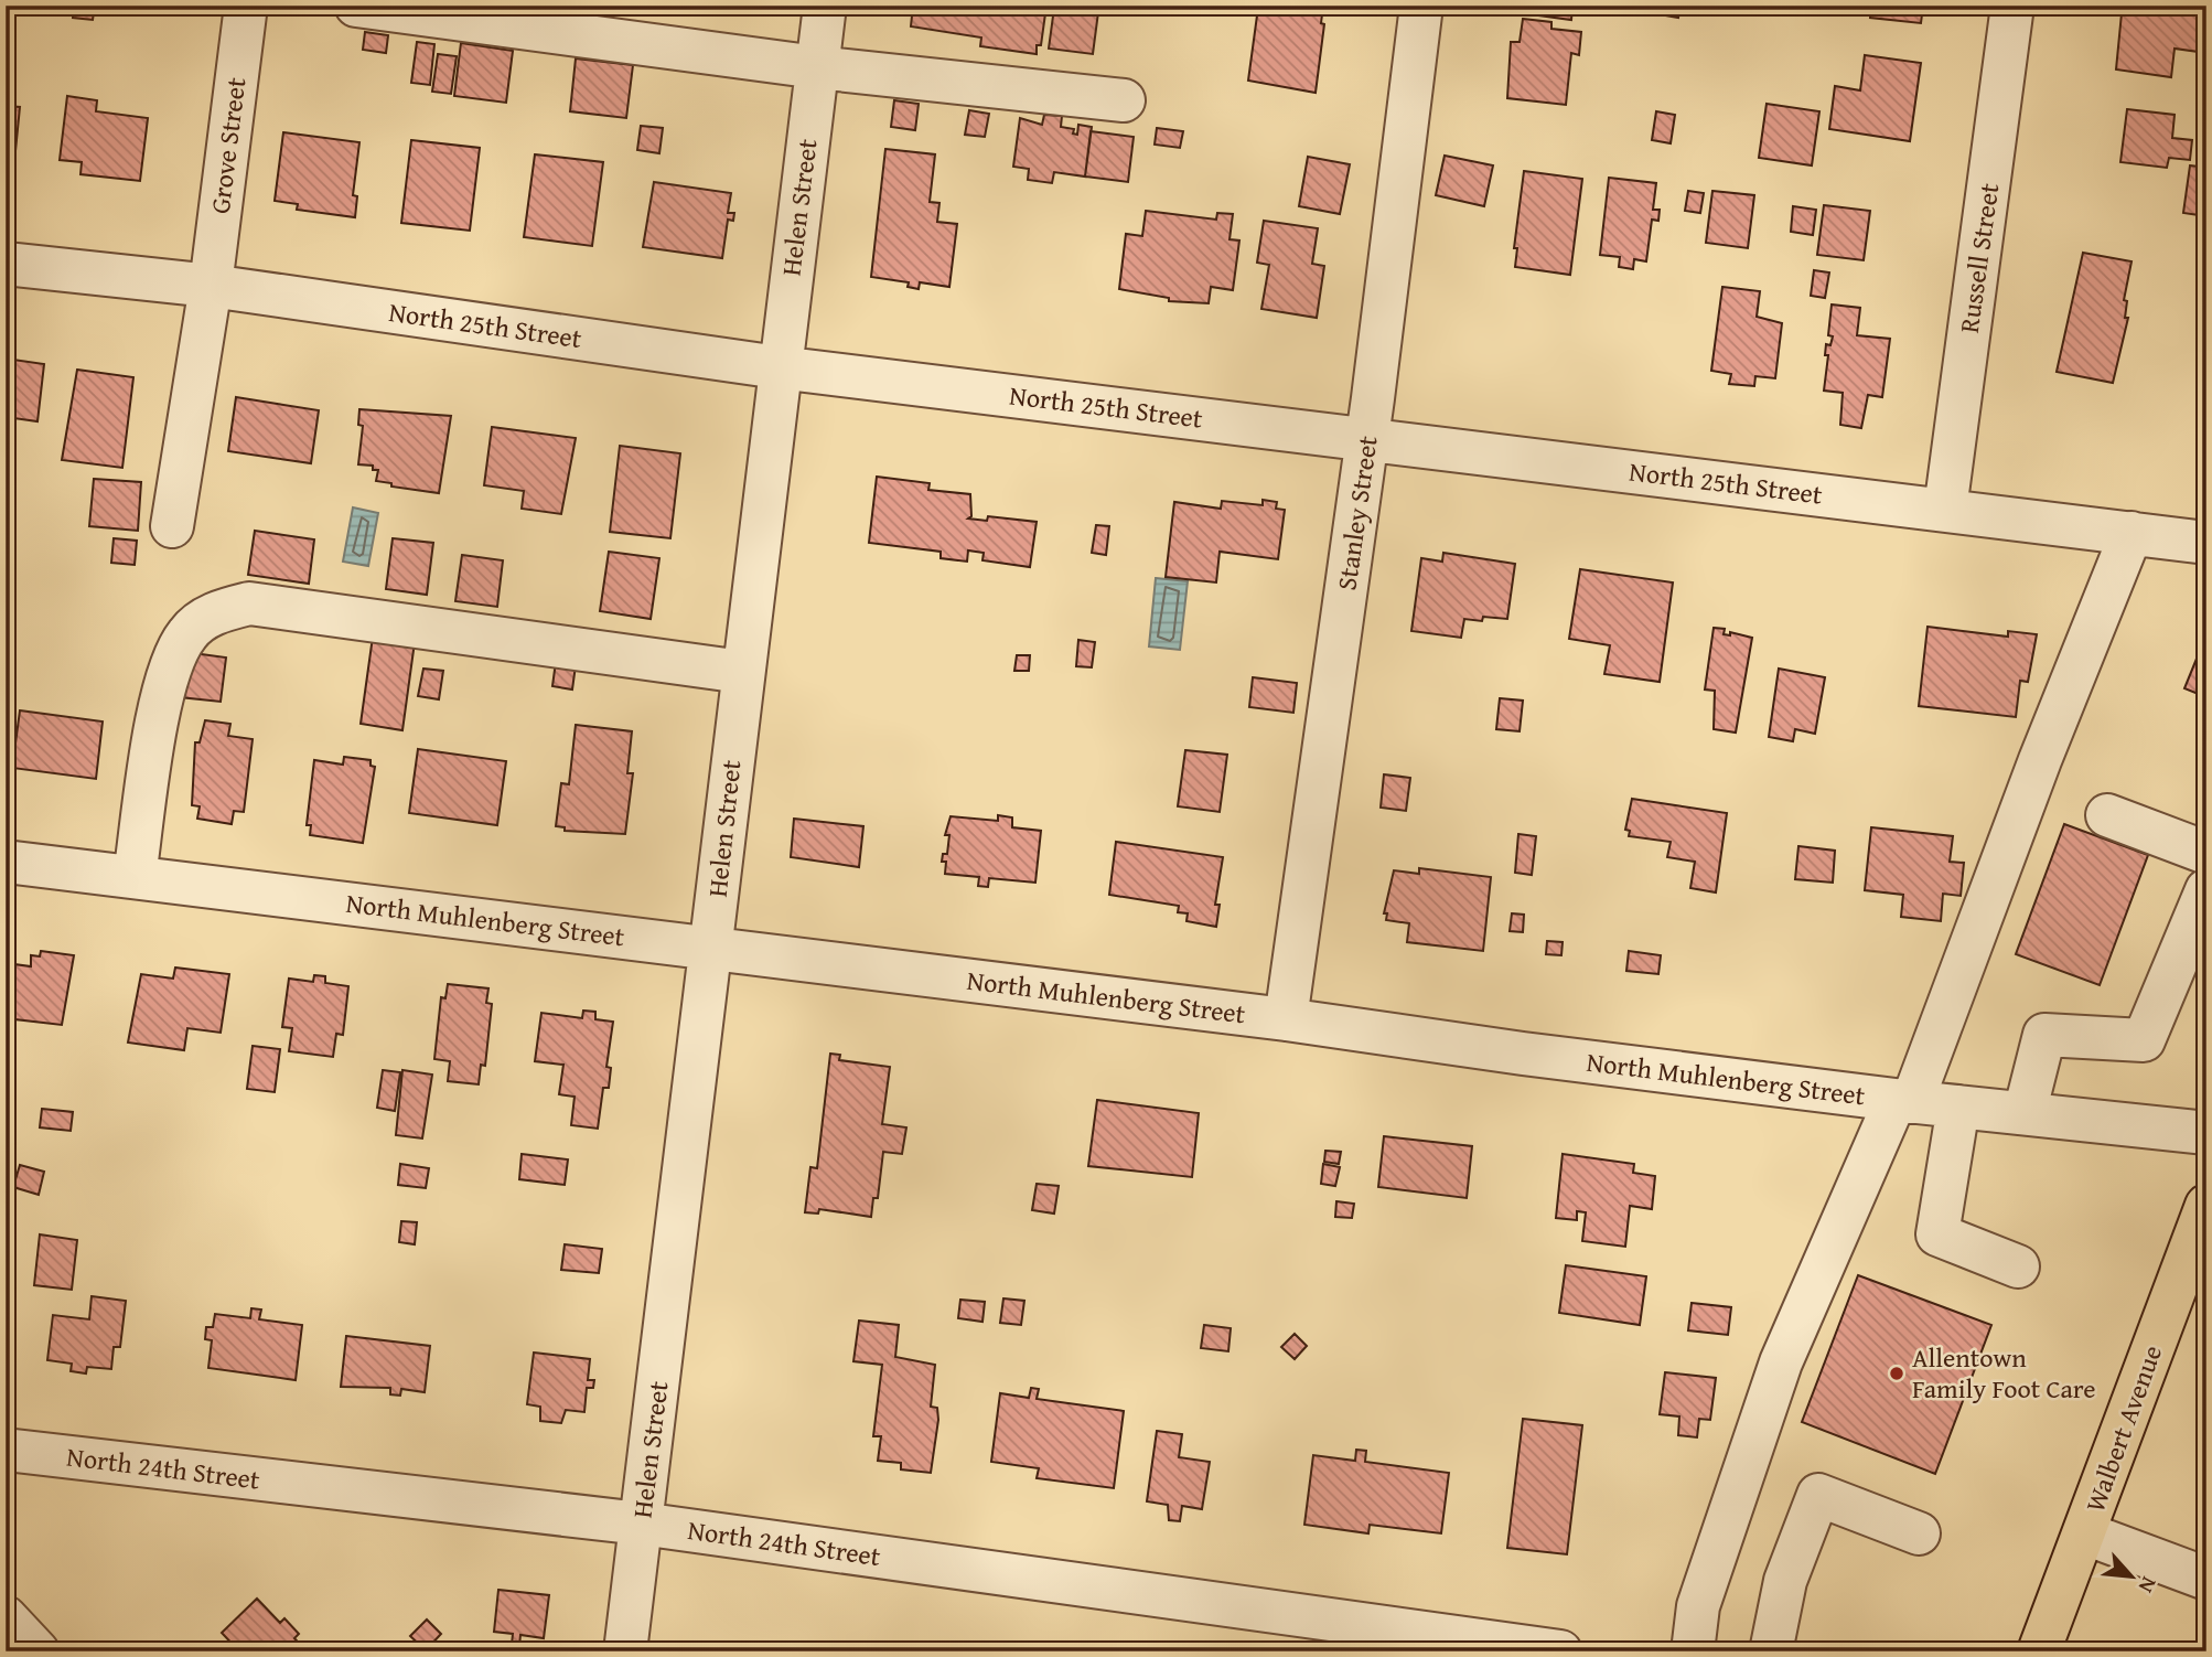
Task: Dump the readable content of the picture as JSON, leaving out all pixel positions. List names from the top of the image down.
{
  "streets": {
    "main road": ["Walbert Avenue"],
    "street": [
      "Grove Street",
      "Helen Street",
      "Russell Street",
      "North 25th Street",
      "Stanley Street",
      "North Muhlenberg Street",
      "North 24th Street"
    ]
  },
  "crossings": [
    ["Grove Street", "North 25th Street"],
    ["Helen Street", "North 25th Street"],
    ["Helen Street", "North Muhlenberg Street"],
    ["Helen Street", "North 24th Street"],
    ["Russell Street", "North 25th Street"],
    ["North 25th Street", "Stanley Street"],
    ["Stanley Street", "North Muhlenberg Street"]
  ],
  "places": ["Allentown Family Foot Care"],
  "north": "bottom right"
}
